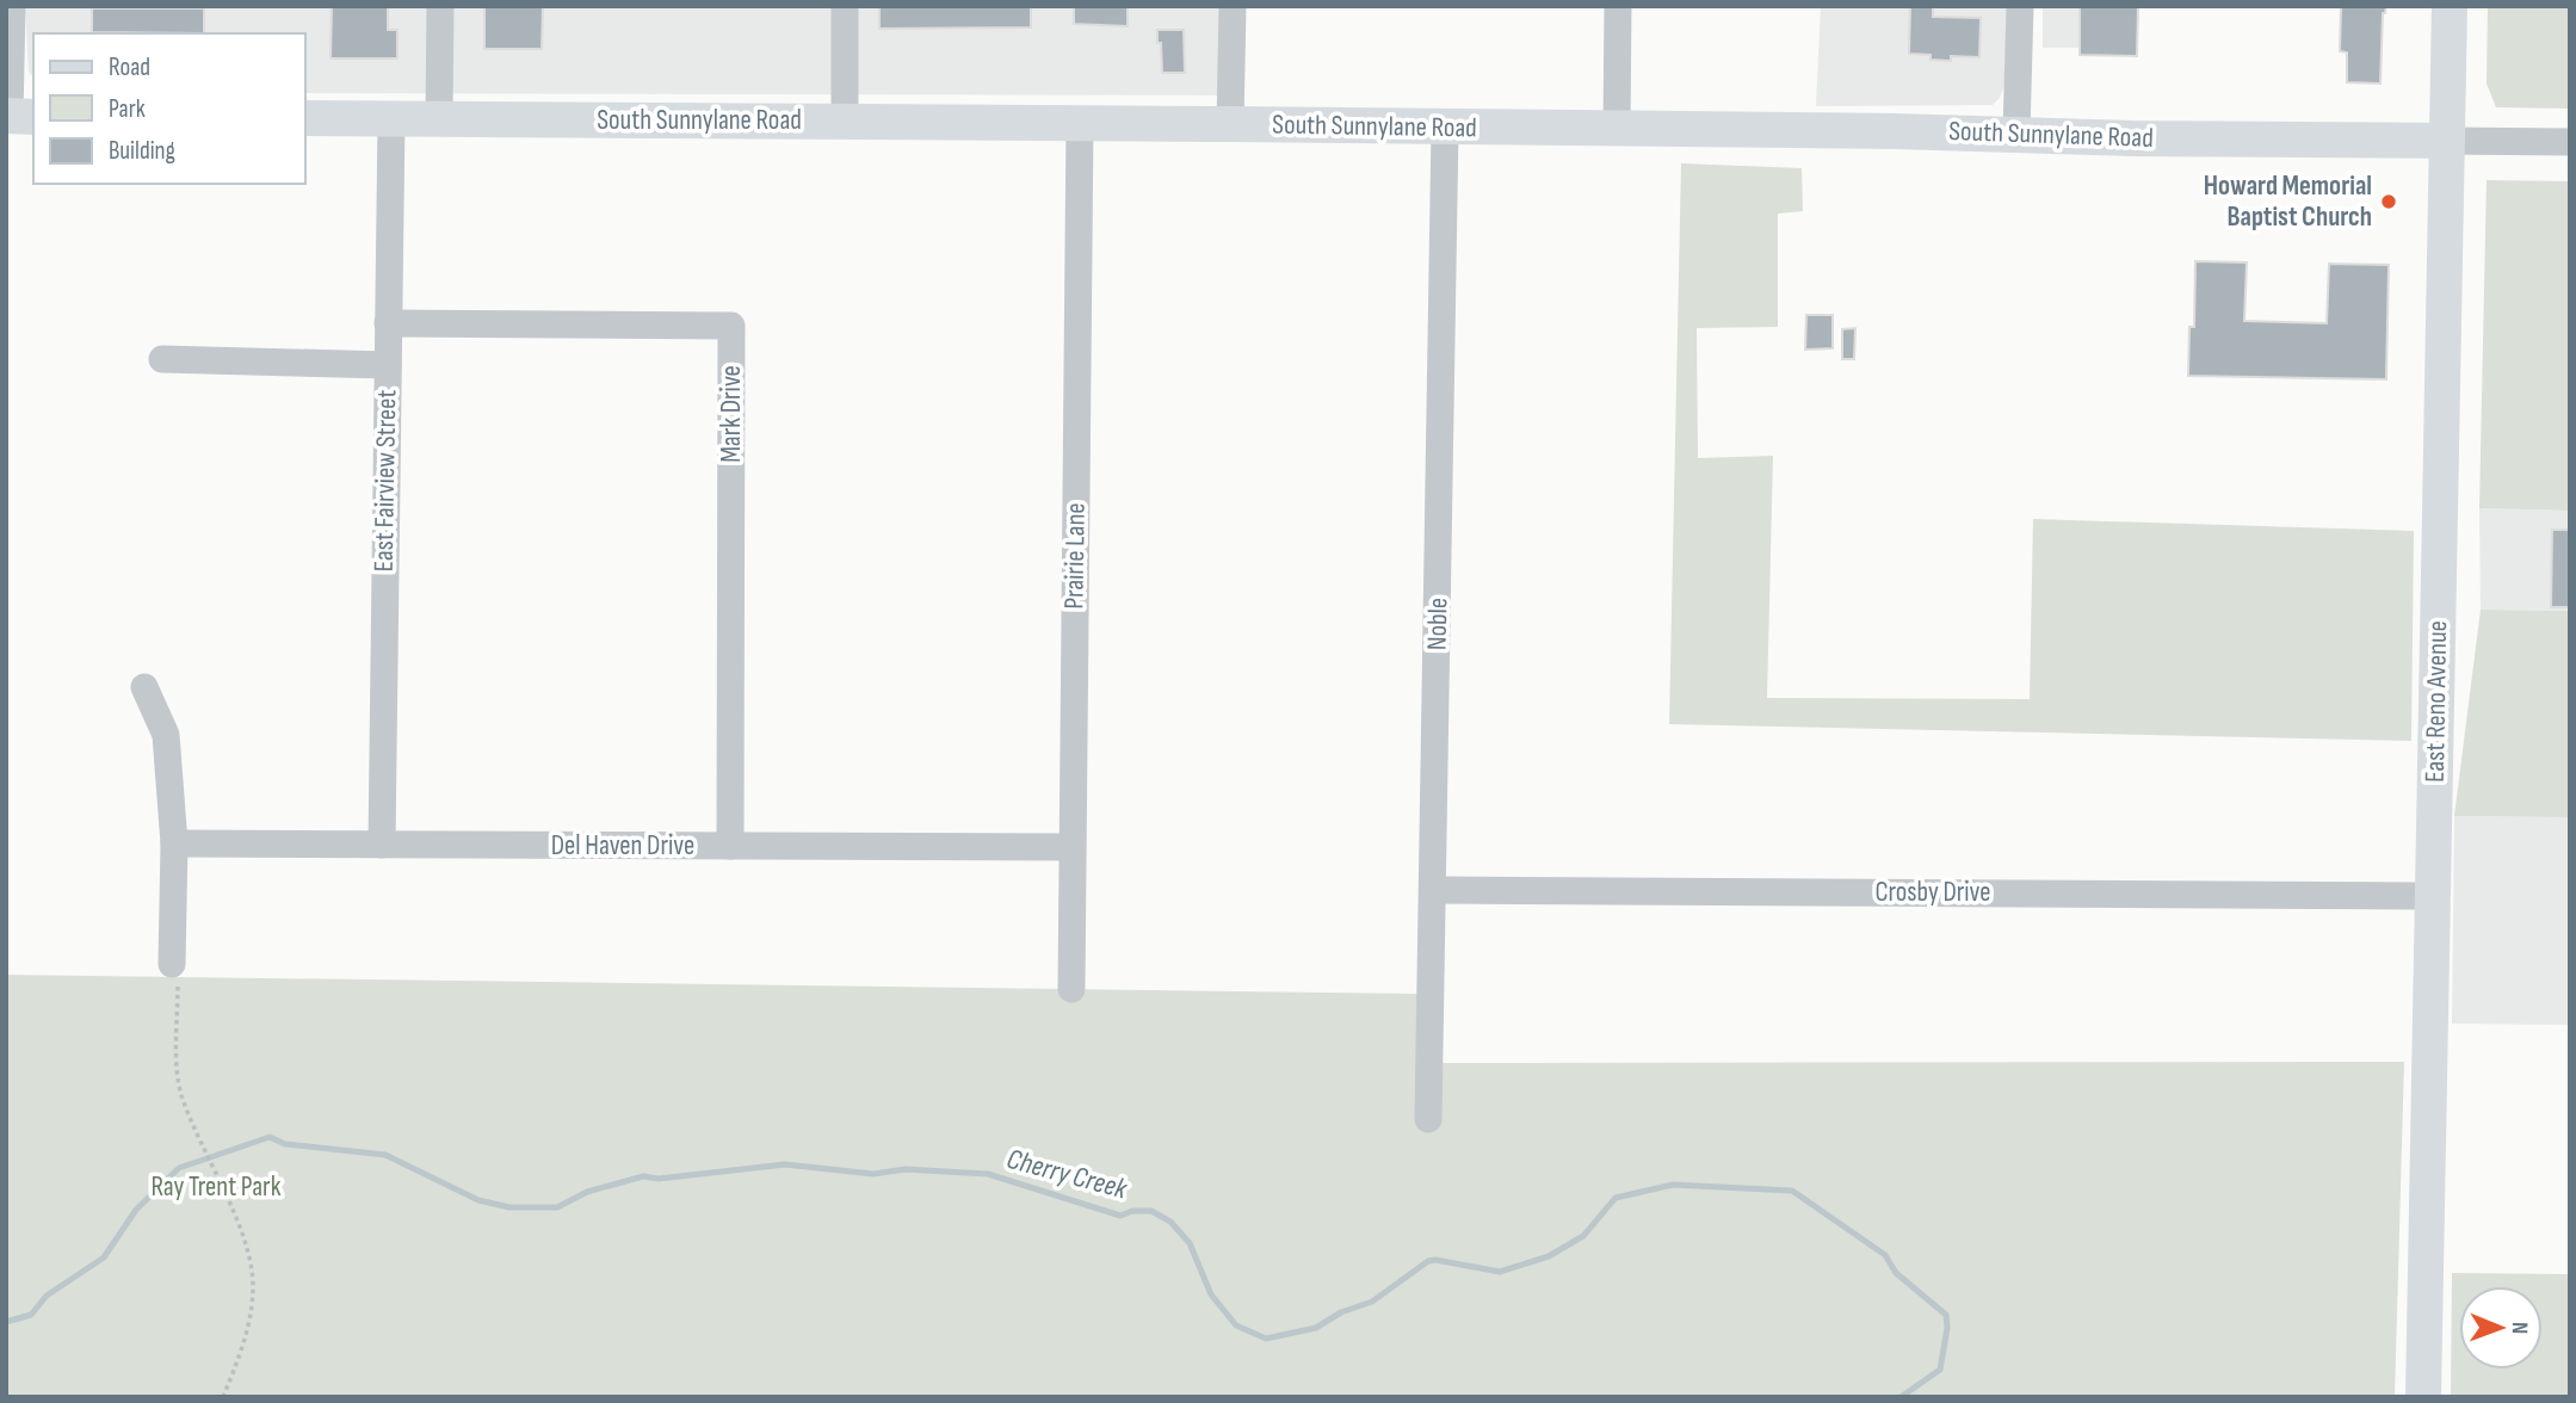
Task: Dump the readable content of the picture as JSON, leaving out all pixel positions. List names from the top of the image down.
{
  "streets": {
    "main road": ["South Sunnylane Road", "East Reno Avenue"],
    "street": [
      "Mark Drive",
      "East Fairview Street",
      "Prairie Lane",
      "Noble",
      "Del Haven Drive",
      "Crosby Drive"
    ]
  },
  "crossings": [
    ["South Sunnylane Road", "East Fairview Street"],
    ["South Sunnylane Road", "Prairie Lane"],
    ["South Sunnylane Road", "Noble"],
    ["South Sunnylane Road", "East Reno Avenue"],
    ["Mark Drive", "East Fairview Street"],
    ["Mark Drive", "Del Haven Drive"],
    ["East Fairview Street", "Del Haven Drive"],
    ["Prairie Lane", "Del Haven Drive"],
    ["Noble", "Crosby Drive"],
    ["East Reno Avenue", "Crosby Drive"]
  ],
  "water": ["Cherry Creek"],
  "parks": ["Ray Trent Park"],
  "places": ["Howard Memorial Baptist Church"],
  "legend": ["Road", "Park", "Building"],
  "north": "right"
}
